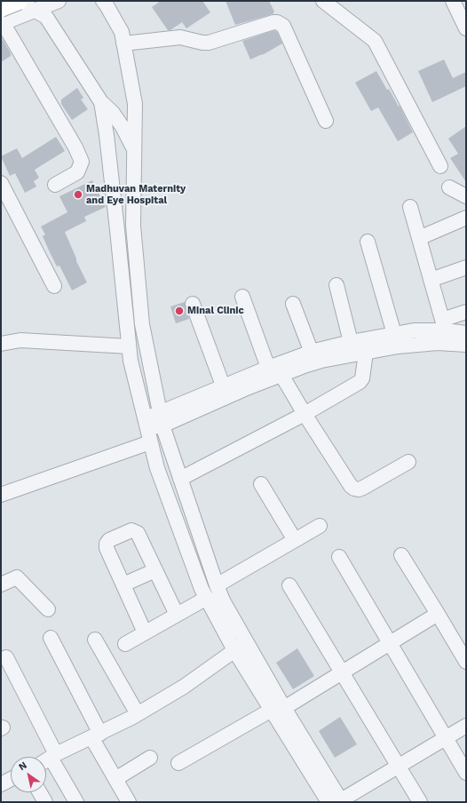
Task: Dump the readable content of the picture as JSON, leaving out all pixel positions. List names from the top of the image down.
{
  "places": ["Madhuvan Maternity and Eye Hospital", "Minal Clinic"],
  "north": "top left"
}
